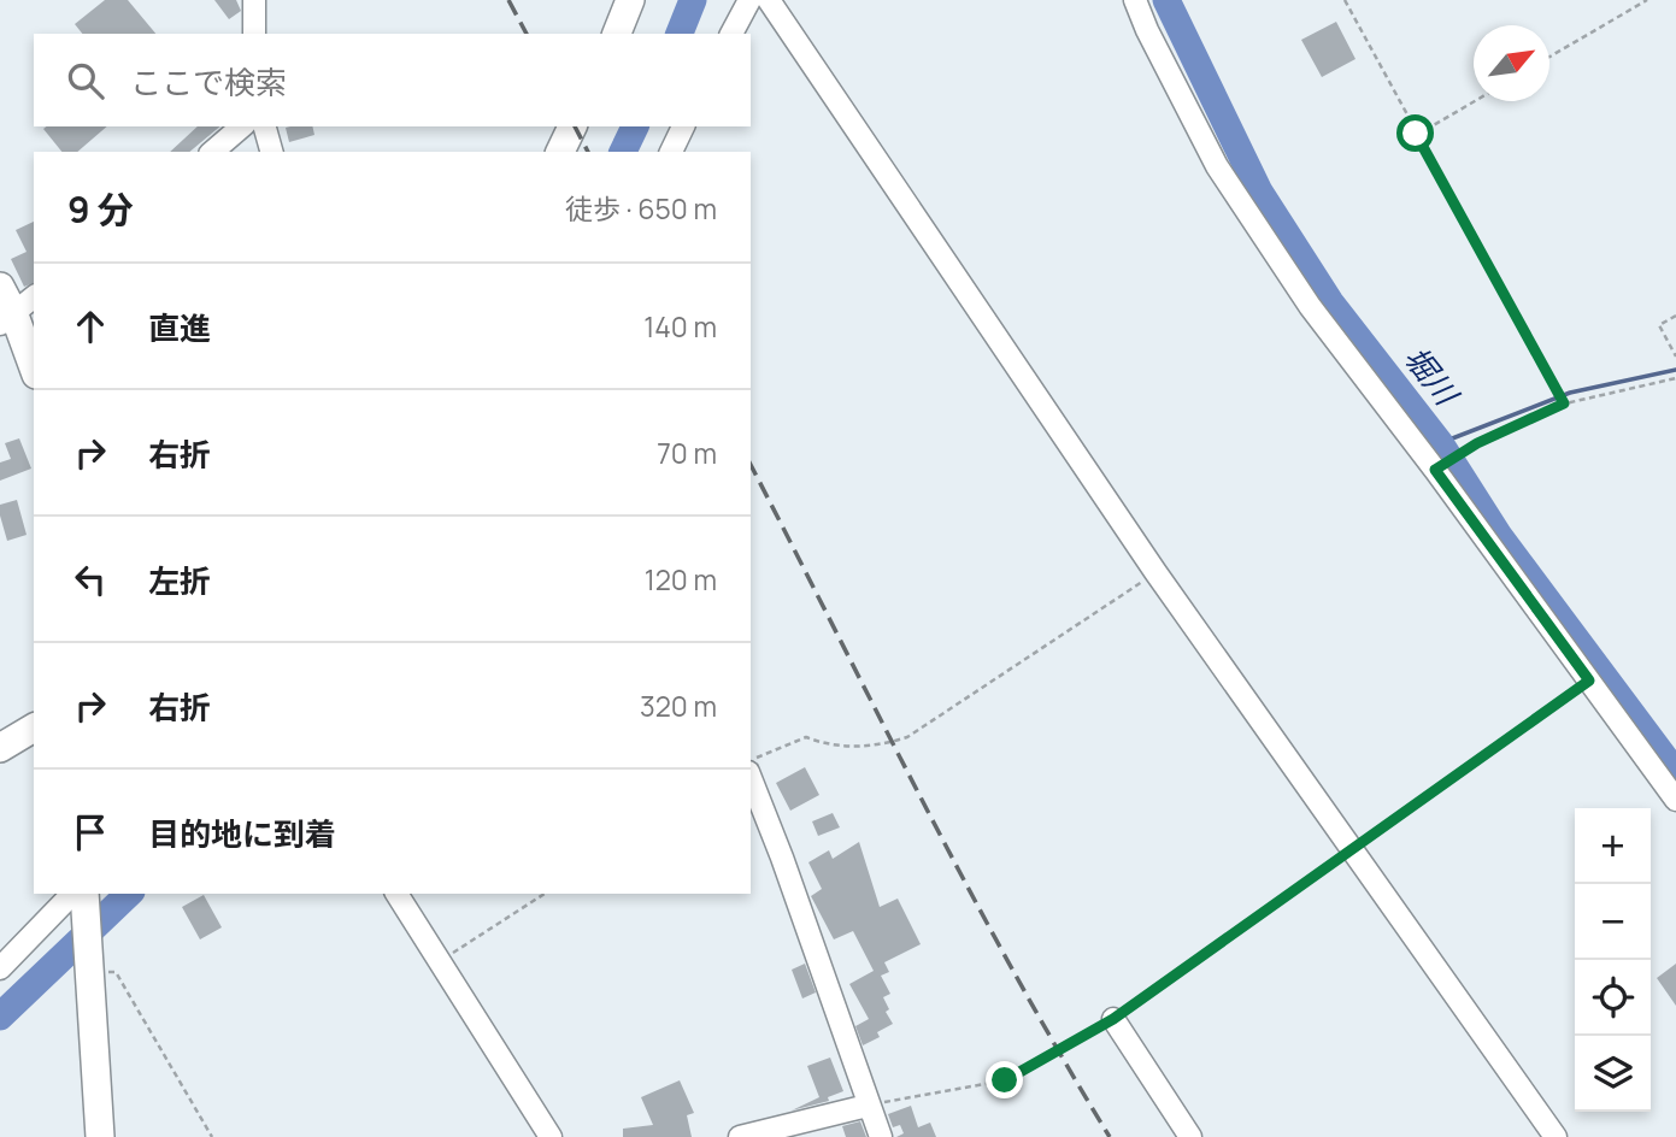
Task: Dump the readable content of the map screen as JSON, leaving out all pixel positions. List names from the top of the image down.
{
  "water": ["堀川"],
  "north": "top right",
  "page": {
    "search": "ここで検索",
    "heading": ["9 分", "徒歩 · 650 m"],
    "list": [
      ["直進", "140 m"],
      ["右折", "70 m"],
      ["左折", "120 m"],
      ["右折", "320 m"],
      "目的地に到着"
    ],
    "map_buttons": ["+", "−"]
  }
}
